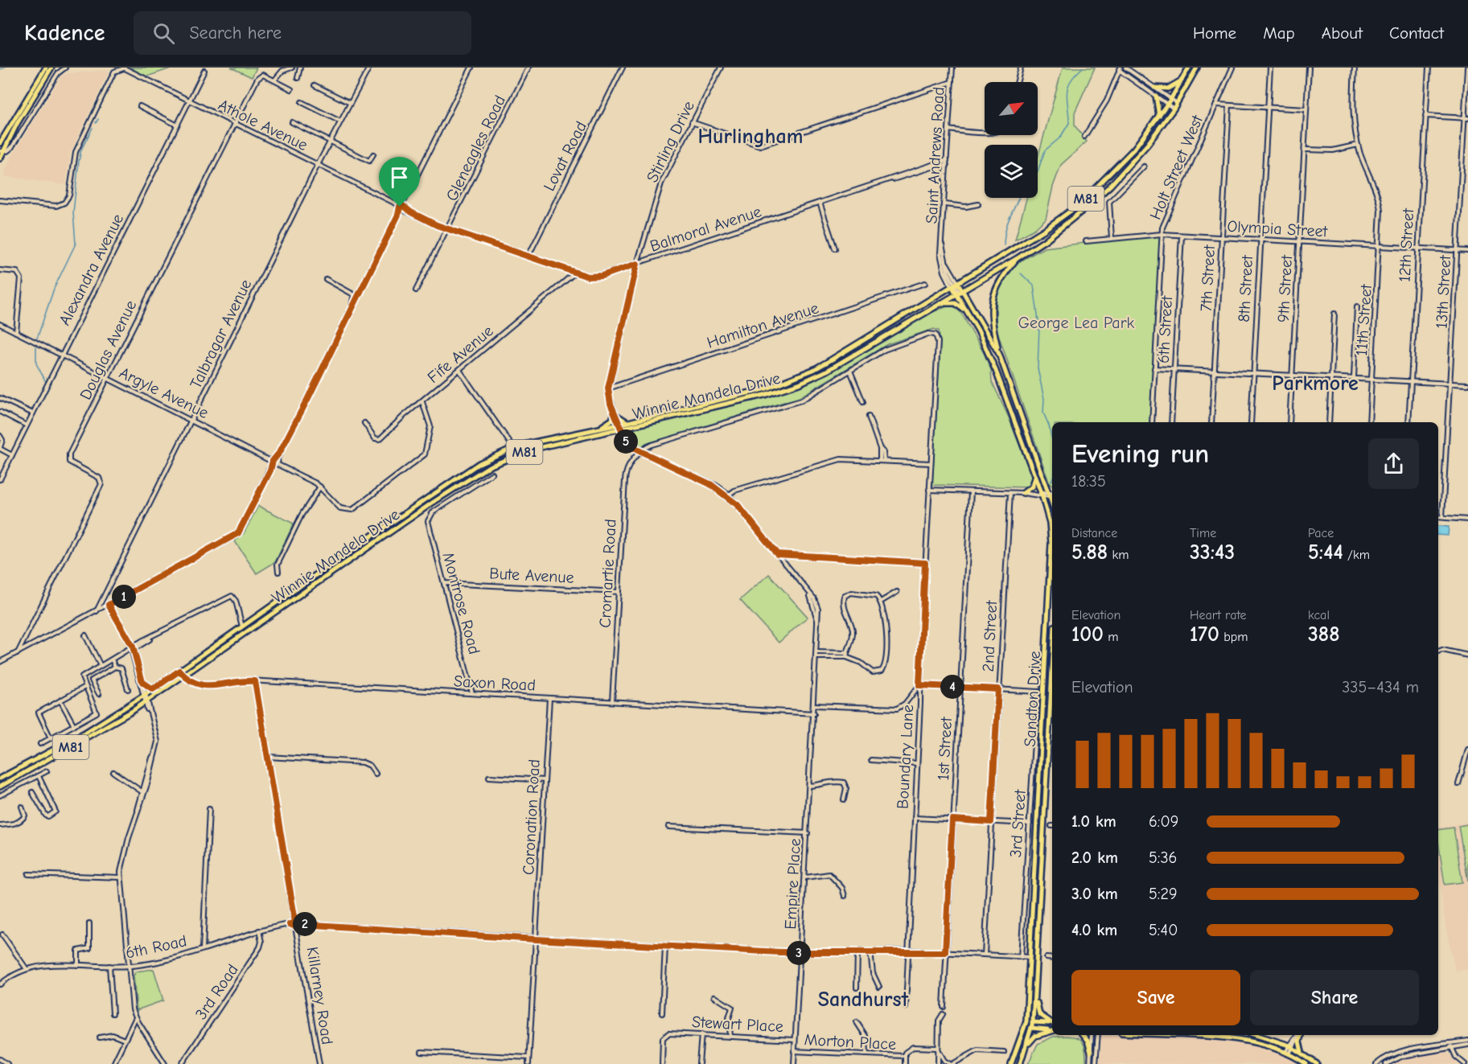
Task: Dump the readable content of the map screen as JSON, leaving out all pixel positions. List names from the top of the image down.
{
  "streets": {
    "main road": ["M81", "Winnie Mandela Drive", "Sandton Drive"],
    "street": [
      "Athole Avenue",
      "Stirling Drive",
      "Gleneagles Road",
      "Saint Andrews Road",
      "Lovat Road",
      "Holt Street West",
      "Balmoral Avenue",
      "Olympia Street",
      "12th Street",
      "Alexandra Avenue",
      "7th Street",
      "8th Street",
      "9th Street",
      "13th Street",
      "11th Street",
      "Hamilton Avenue",
      "6th Street",
      "Talbragar Avenue",
      "Douglas Avenue",
      "Fife Avenue",
      "Argyle Avenue",
      "Cromartie Road",
      "Bute Avenue",
      "Montrose Road",
      "2nd Street",
      "Saxon Road",
      "1st Street",
      "Boundary Lane",
      "Coronation Road",
      "3rd Street",
      "Empire Place",
      "6th Road",
      "3rd Road",
      "Killarney Road",
      "Stewart Place",
      "Morton Place"
    ]
  },
  "crossings": [
    ["Athole Avenue", "Gleneagles Road"],
    ["Athole Avenue", "Balmoral Avenue"],
    ["Athole Avenue", "Alexandra Avenue"],
    ["Athole Avenue", "Talbragar Avenue"],
    ["Athole Avenue", "Douglas Avenue"],
    ["Stirling Drive", "Balmoral Avenue"],
    ["Stirling Drive", "Hamilton Avenue"],
    ["Stirling Drive", "Winnie Mandela Drive"],
    ["Gleneagles Road", "Balmoral Avenue"],
    ["Saint Andrews Road", "Balmoral Avenue"],
    ["Saint Andrews Road", "Winnie Mandela Drive"],
    ["Lovat Road", "Balmoral Avenue"],
    ["Holt Street West", "Olympia Street"],
    ["Balmoral Avenue", "Fife Avenue"],
    ["Olympia Street", "12th Street"],
    ["Olympia Street", "7th Street"],
    ["Olympia Street", "8th Street"],
    ["Olympia Street", "9th Street"],
    ["Olympia Street", "13th Street"],
    ["Olympia Street", "11th Street"],
    ["Olympia Street", "6th Street"],
    ["Alexandra Avenue", "Argyle Avenue"],
    ["Talbragar Avenue", "Argyle Avenue"],
    ["Douglas Avenue", "Argyle Avenue"],
    ["Fife Avenue", "Argyle Avenue"],
    ["Winnie Mandela Drive", "Saxon Road"],
    ["Winnie Mandela Drive", "Sandton Drive"],
    ["Cromartie Road", "Bute Avenue"],
    ["Cromartie Road", "Saxon Road"],
    ["Bute Avenue", "Montrose Road"],
    ["Montrose Road", "Saxon Road"],
    ["2nd Street", "6th Road"],
    ["Saxon Road", "Coronation Road"],
    ["Saxon Road", "Empire Place"],
    ["Saxon Road", "Killarney Road"],
    ["Sandton Drive", "6th Road"],
    ["1st Street", "6th Road"],
    ["Boundary Lane", "6th Road"],
    ["Coronation Road", "6th Road"],
    ["3rd Street", "6th Road"],
    ["Empire Place", "6th Road"],
    ["Empire Place", "Stewart Place"],
    ["Empire Place", "Morton Place"],
    ["6th Road", "3rd Road"],
    ["6th Road", "Killarney Road"]
  ],
  "districts": ["Hurlingham", "Parkmore", "Sandhurst"],
  "parks": ["George Lea Park"],
  "north": "top right",
  "page": {
    "header": "Kadence",
    "search": "Search here",
    "nav": [
      "Home",
      "Map",
      "About",
      "Contact"
    ],
    "heading": ["Evening run", "18:35"],
    "pins": [
      "5",
      "1",
      "4",
      "2",
      "3"
    ],
    "stats": [
      ["Distance", "5.88 km"],
      ["Time", "33:43"],
      ["Pace", "5:44 /km"],
      ["Elevation", "100 m"],
      ["Heart rate", "170 bpm"],
      ["kcal", "388"]
    ],
    "chart": ["Elevation", "335–434 m"],
    "list": [
      {
        "name": "1.0 km",
        "note": "6:09"
      },
      {
        "name": "2.0 km",
        "note": "5:36"
      },
      {
        "name": "3.0 km",
        "note": "5:29"
      },
      {
        "name": "4.0 km",
        "note": "5:40"
      }
    ],
    "buttons": ["Save", "Share"]
  }
}
